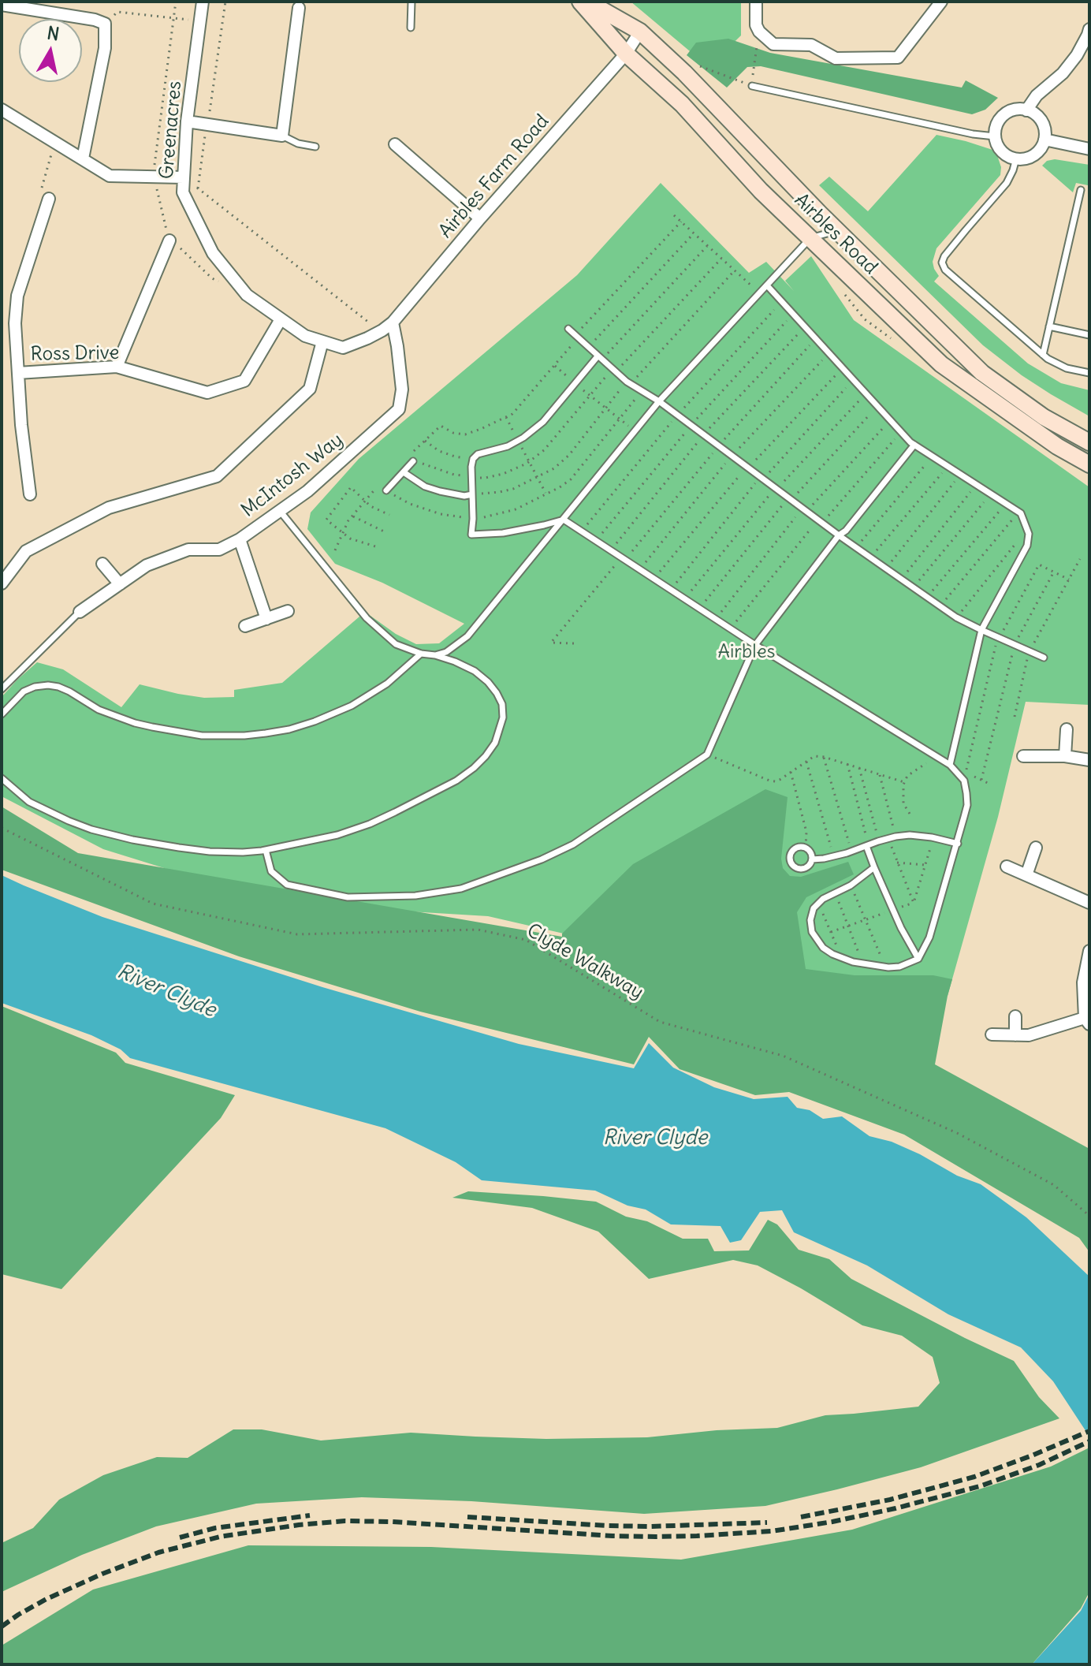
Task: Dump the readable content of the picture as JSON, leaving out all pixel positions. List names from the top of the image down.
{
  "streets": {
    "main road": ["Airbles Road"],
    "street": [
      "Greenacres",
      "Airbles Farm Road",
      "Ross Drive",
      "McIntosh Way"
    ],
    "path": ["Clyde Walkway"]
  },
  "crossings": [
    ["Greenacres", "Airbles Farm Road"],
    ["Greenacres", "Ross Drive"],
    ["Airbles Farm Road", "Airbles Road"],
    ["Airbles Farm Road", "McIntosh Way"]
  ],
  "water": ["River Clyde"],
  "parks": ["Airbles"],
  "north": "top"
}
